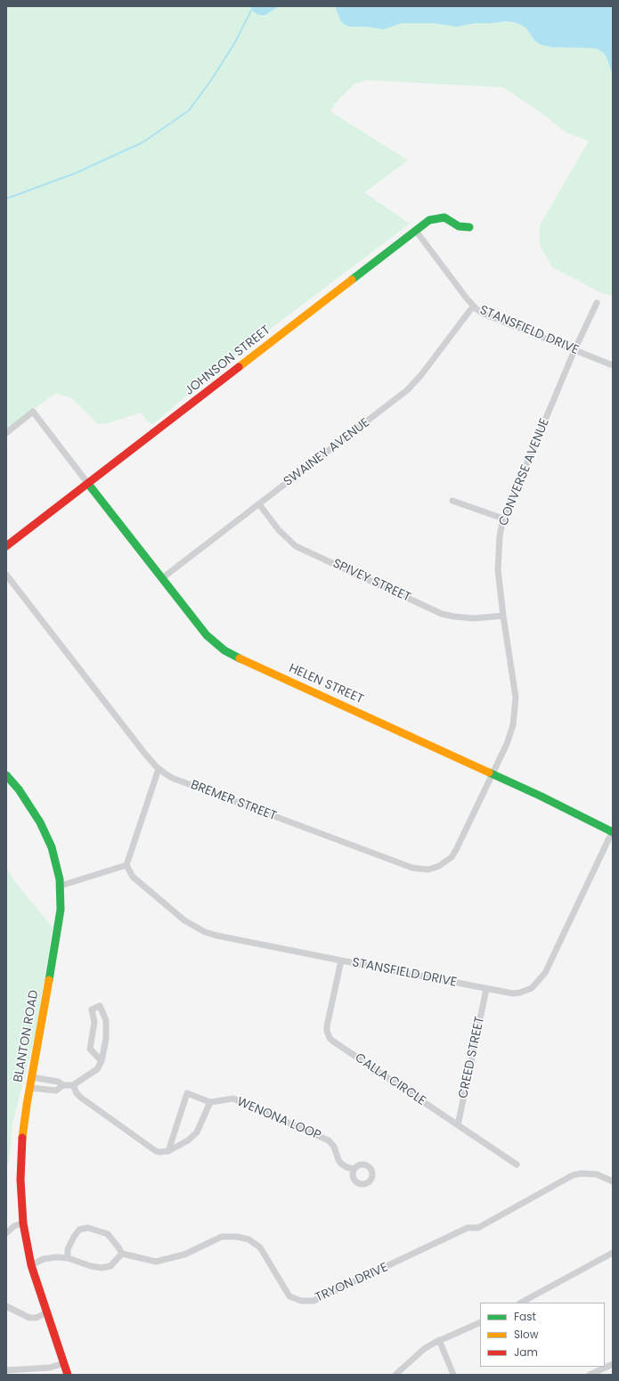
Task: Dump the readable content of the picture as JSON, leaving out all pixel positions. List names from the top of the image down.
{
  "streets": {
    "street": [
      "STANSFIELD DRIVE",
      "JOHNSON STREET",
      "SWAINEY AVENUE",
      "CONVERSE AVENUE",
      "SPIVEY STREET",
      "HELEN STREET",
      "BREMER STREET",
      "BLANTON ROAD",
      "CREED STREET",
      "CALLA CIRCLE",
      "WENONA LOOP",
      "TRYON DRIVE"
    ]
  },
  "crossings": [
    ["STANSFIELD DRIVE", "JOHNSON STREET"],
    ["STANSFIELD DRIVE", "SWAINEY AVENUE"],
    ["STANSFIELD DRIVE", "CONVERSE AVENUE"],
    ["STANSFIELD DRIVE", "HELEN STREET"],
    ["STANSFIELD DRIVE", "CREED STREET"],
    ["STANSFIELD DRIVE", "CALLA CIRCLE"],
    ["JOHNSON STREET", "HELEN STREET"],
    ["SWAINEY AVENUE", "SPIVEY STREET"],
    ["SWAINEY AVENUE", "HELEN STREET"],
    ["CONVERSE AVENUE", "SPIVEY STREET"],
    ["CONVERSE AVENUE", "HELEN STREET"],
    ["CONVERSE AVENUE", "BREMER STREET"],
    ["HELEN STREET", "BREMER STREET"],
    ["CREED STREET", "CALLA CIRCLE"]
  ],
  "legend": ["Fast", "Slow", "Jam"]
}
